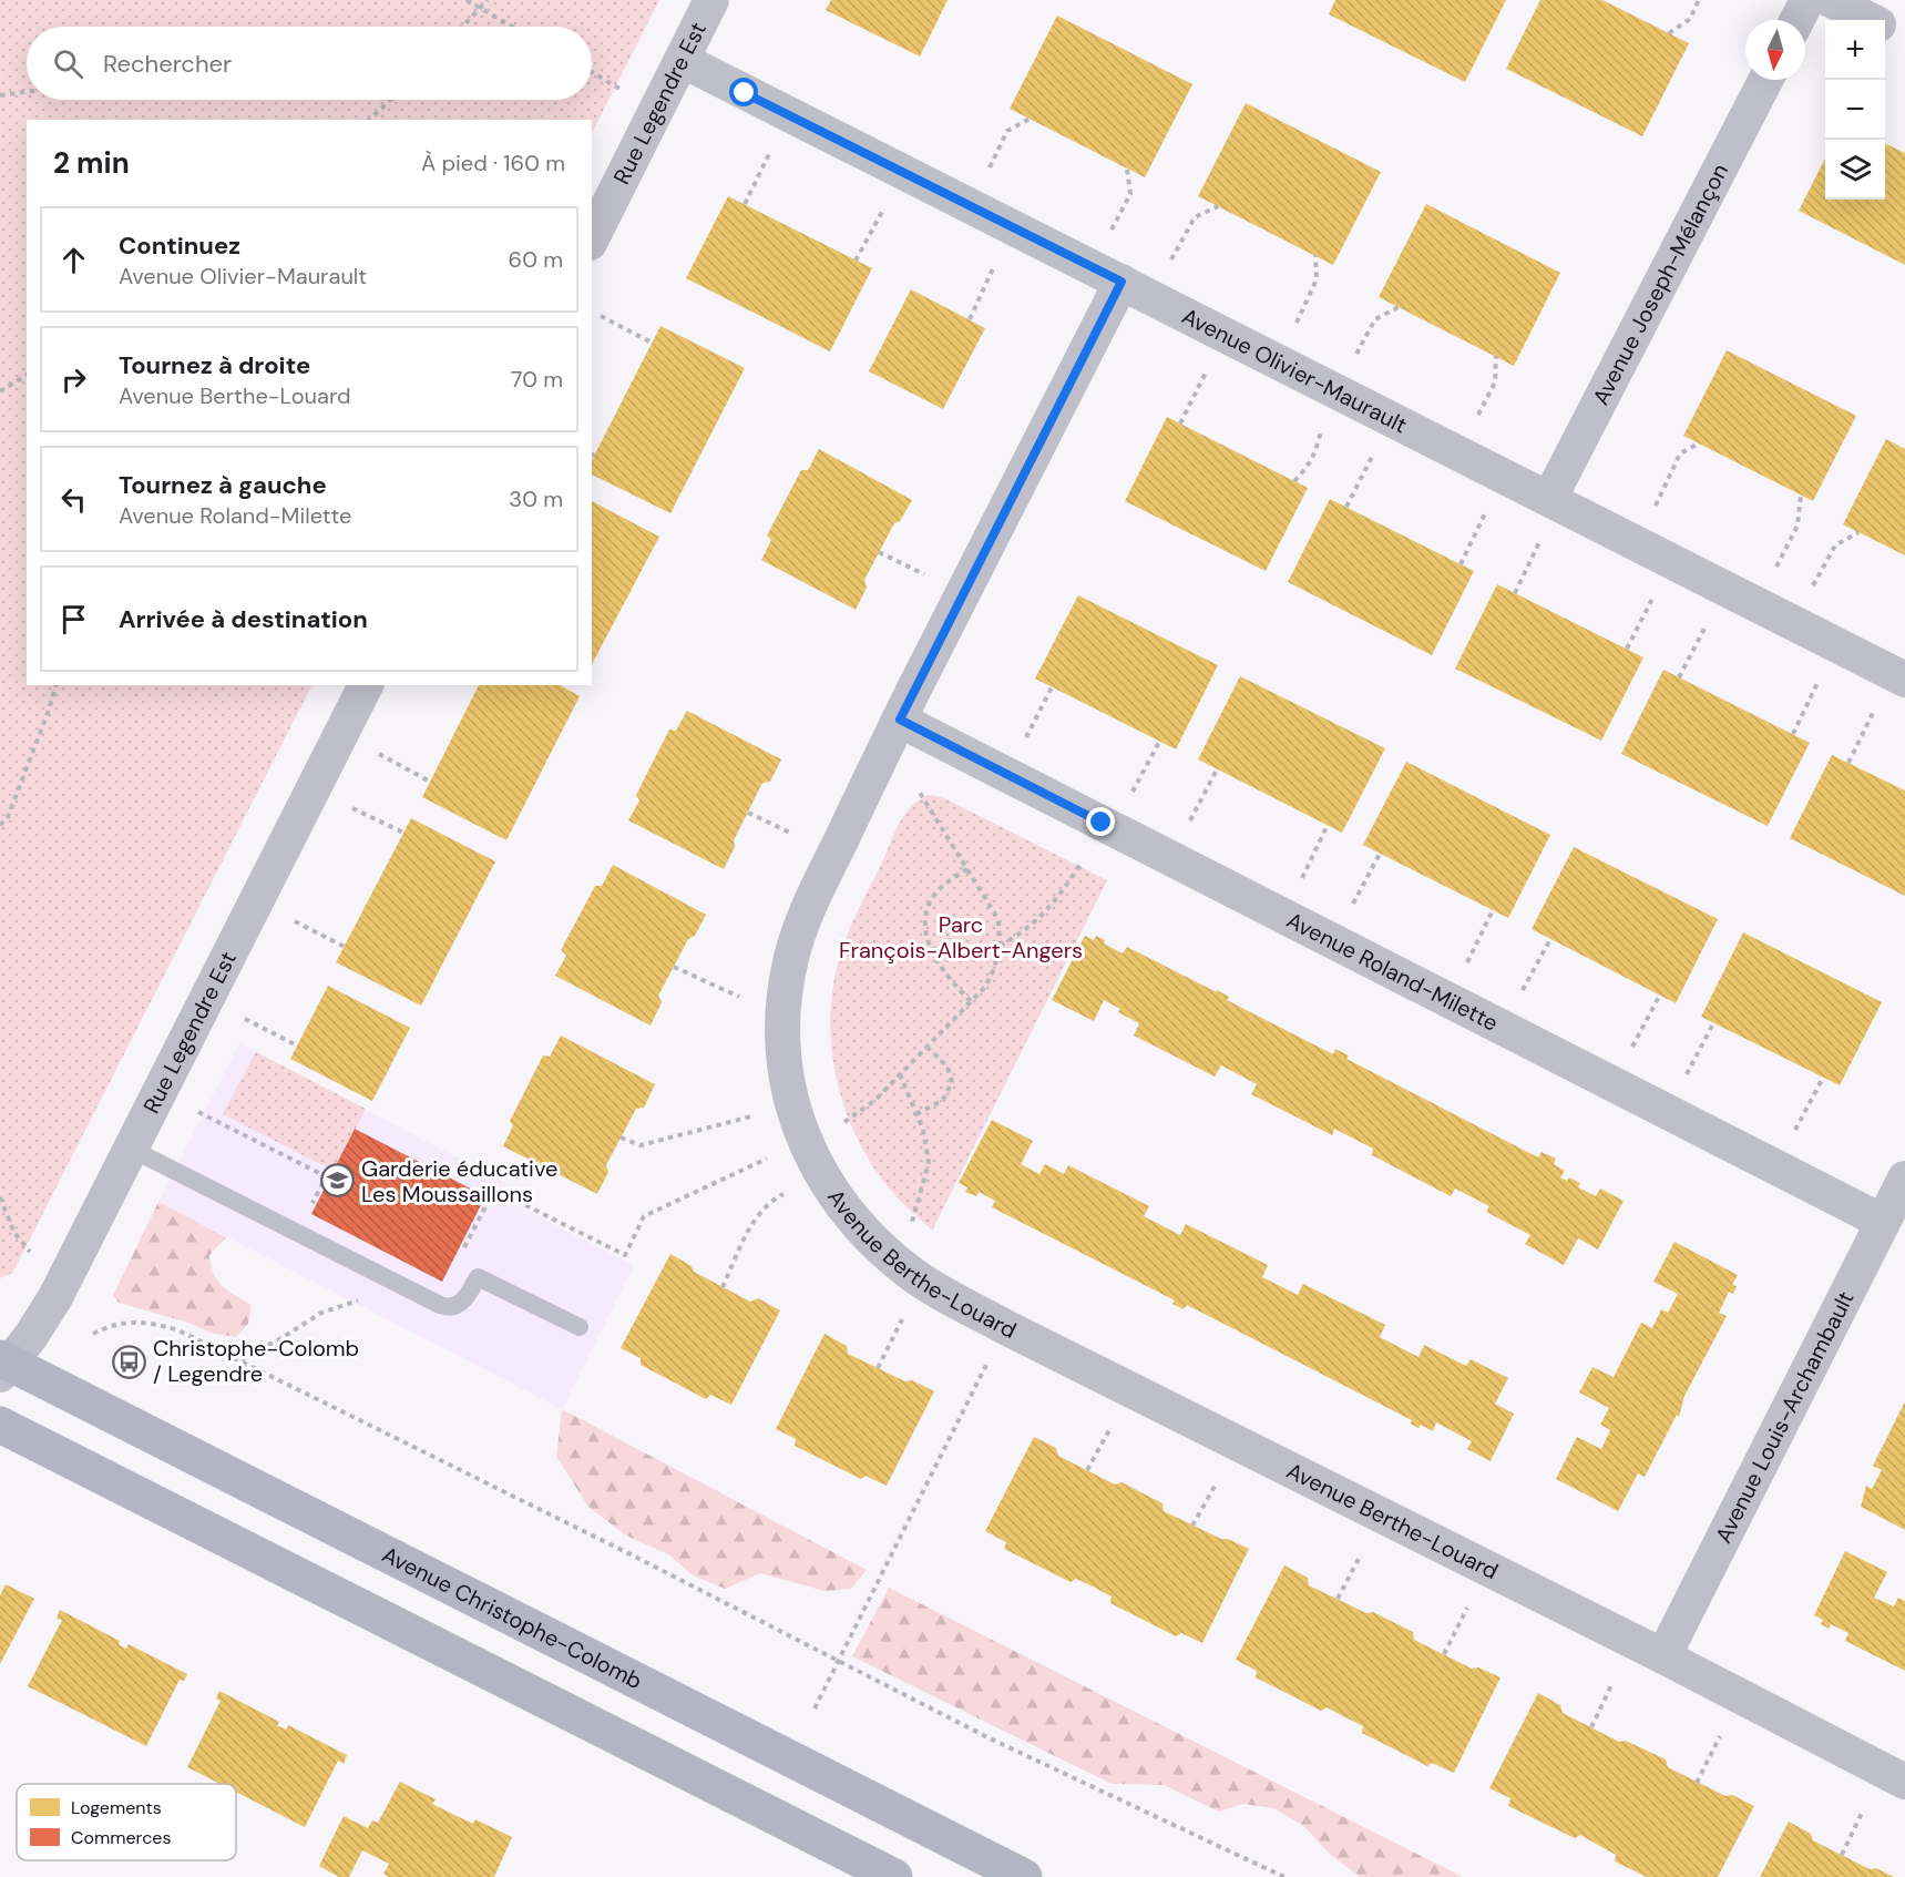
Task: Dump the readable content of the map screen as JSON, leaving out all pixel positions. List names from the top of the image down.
{
  "streets": {
    "main road": ["Avenue Christophe-Colomb"],
    "street": [
      "Rue Legendre Est",
      "Avenue Joseph-Mélançon",
      "Avenue Olivier-Maurault",
      "Avenue Roland-Milette",
      "Avenue Berthe-Louard",
      "Avenue Louis-Archambault"
    ]
  },
  "crossings": [
    ["Rue Legendre Est", "Avenue Olivier-Maurault"],
    ["Rue Legendre Est", "Avenue Christophe-Colomb"],
    ["Avenue Joseph-Mélançon", "Avenue Olivier-Maurault"],
    ["Avenue Olivier-Maurault", "Avenue Berthe-Louard"],
    ["Avenue Roland-Milette", "Avenue Berthe-Louard"],
    ["Avenue Roland-Milette", "Avenue Louis-Archambault"],
    ["Avenue Berthe-Louard", "Avenue Louis-Archambault"]
  ],
  "parks": ["Parc François-Albert-Angers"],
  "places": {
    "school or university": ["Garderie éducative Les Moussaillons"],
    "bus stop": ["Christophe-Colomb / Legendre"]
  },
  "legend": ["Logements", "Commerces"],
  "north": "bottom",
  "page": {
    "map_buttons": ["+", "−"],
    "search": "Rechercher",
    "heading": ["2 min", "À pied · 160 m"],
    "list": [
      ["Continuez", "Avenue Olivier-Maurault", "60 m"],
      ["Tournez à droite", "Avenue Berthe-Louard", "70 m"],
      ["Tournez à gauche", "Avenue Roland-Milette", "30 m"],
      "Arrivée à destination"
    ]
  }
}
